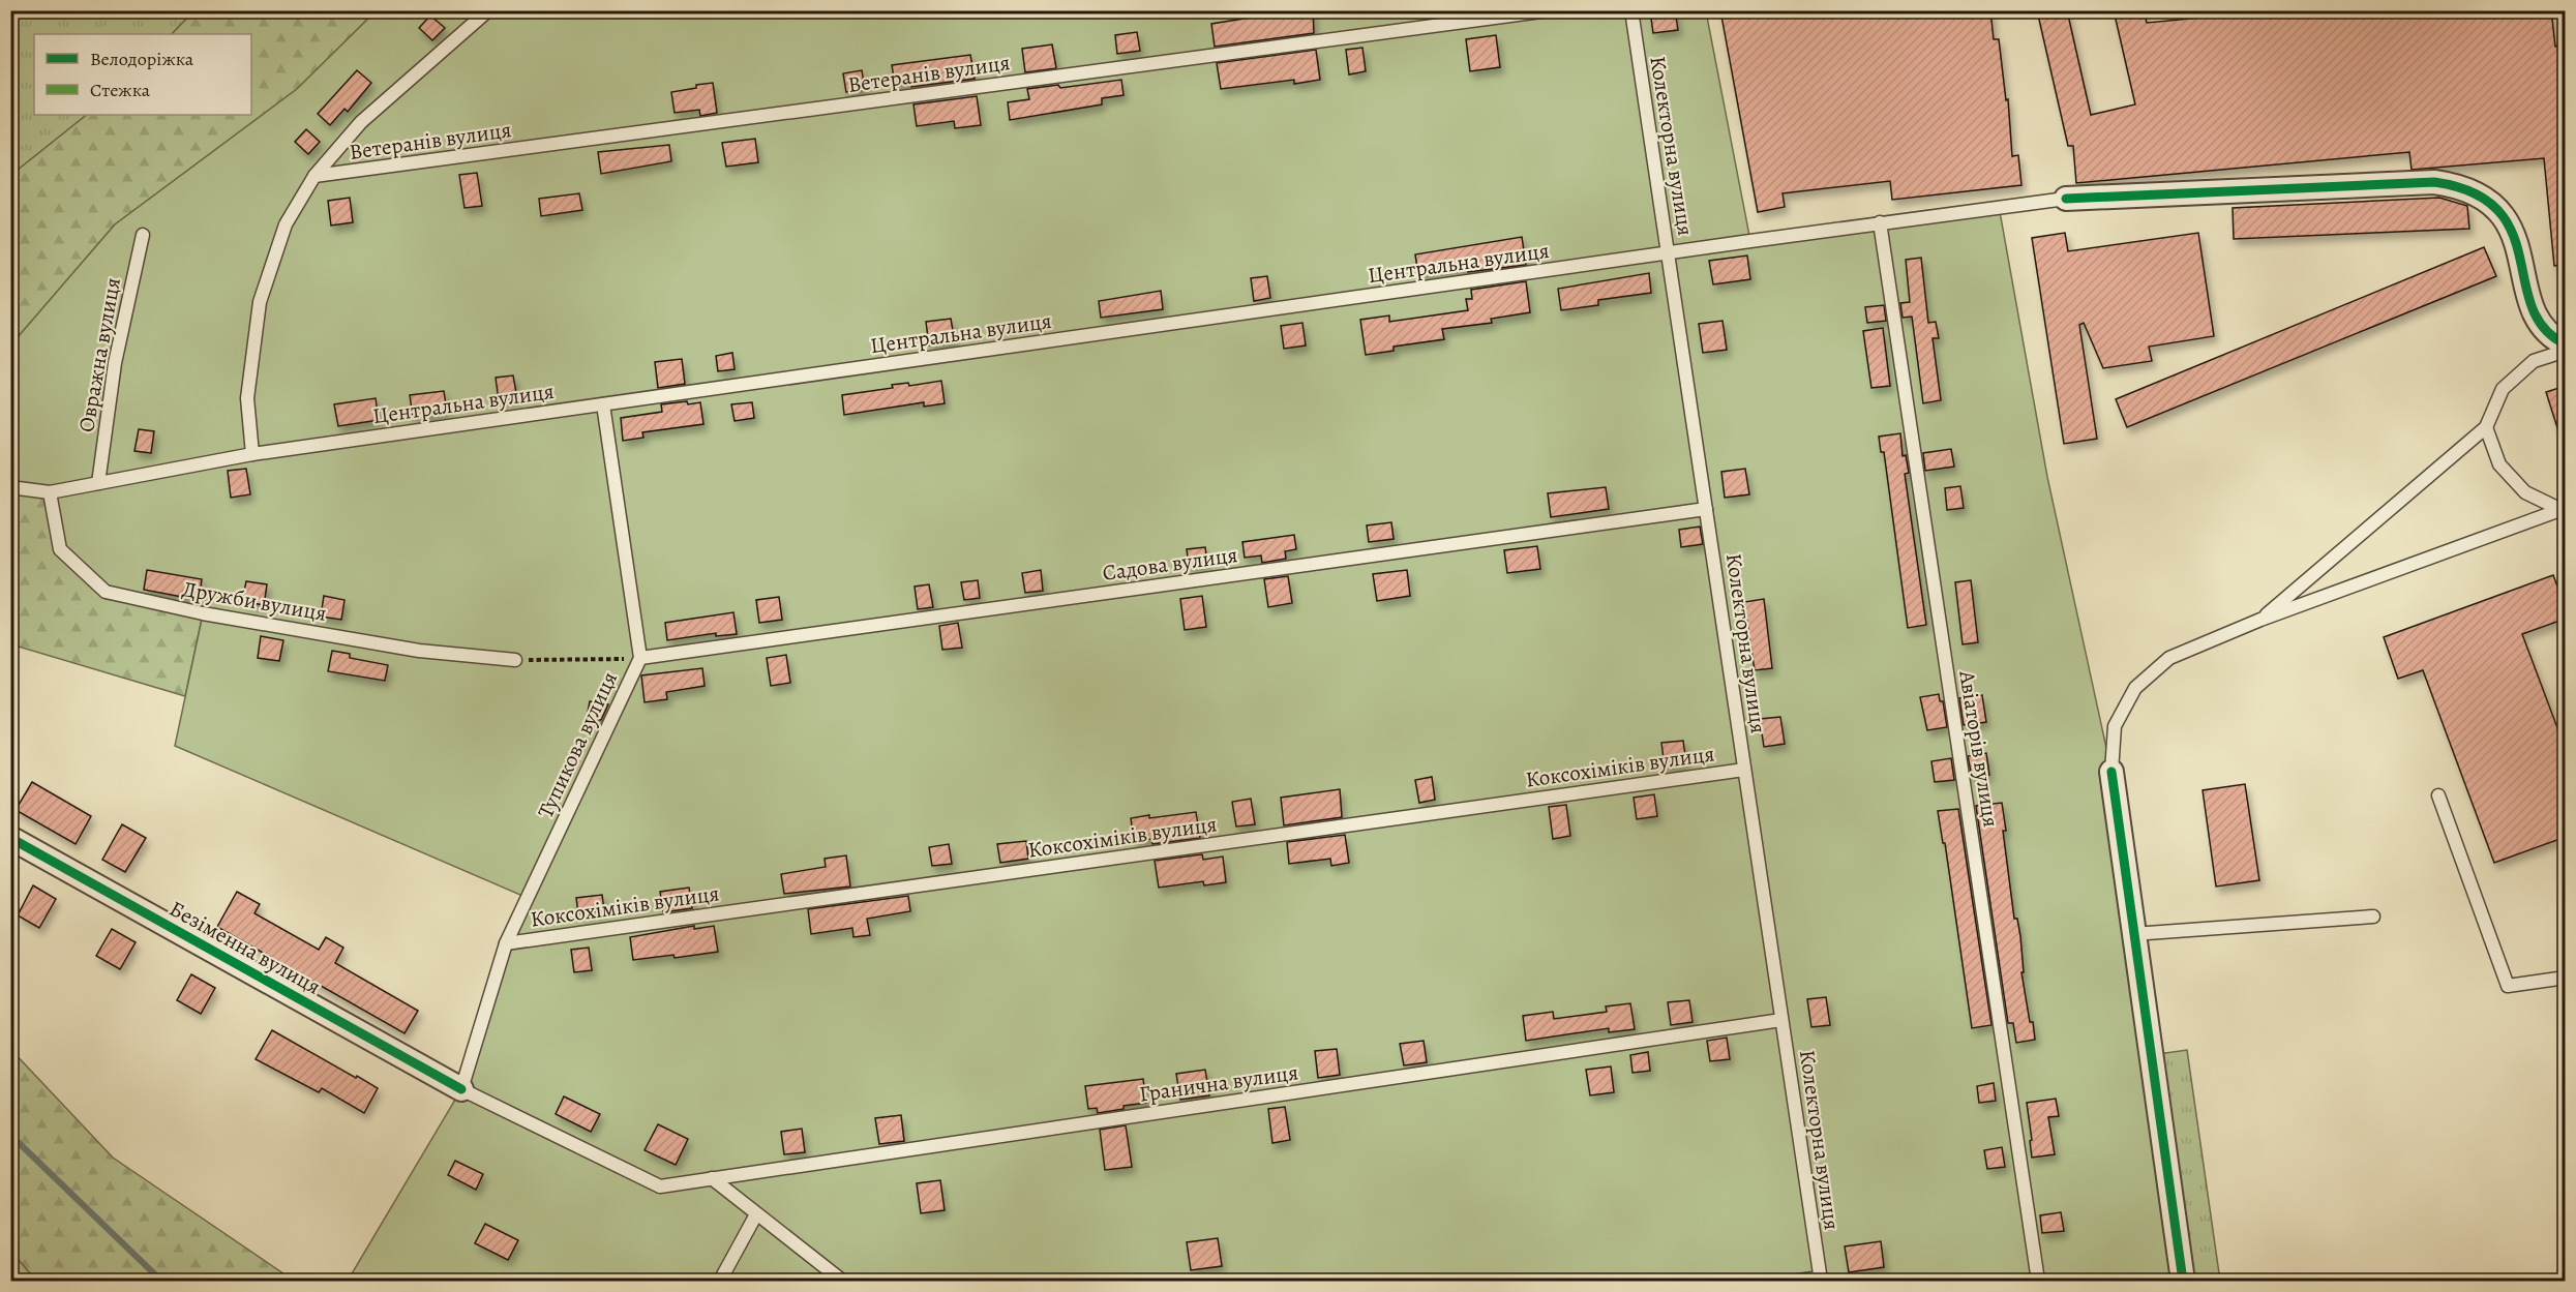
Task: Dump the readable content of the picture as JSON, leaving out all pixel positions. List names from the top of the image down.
{
  "streets": {
    "street": ["Безіменна вулиця"],
    "lane": [
      "Ветеранів вулиця",
      "Колекторна вулиця",
      "Центральна вулиця",
      "Овражна вулиця",
      "Садова вулиця",
      "Дружби вулиця",
      "Тупикова вулиця",
      "Авіаторів вулиця",
      "Коксохіміків вулиця",
      "Гранична вулиця"
    ]
  },
  "crossings": [
    ["Колекторна вулиця", "Центральна вулиця"],
    ["Колекторна вулиця", "Садова вулиця"],
    ["Колекторна вулиця", "Коксохіміків вулиця"],
    ["Колекторна вулиця", "Гранична вулиця"],
    ["Центральна вулиця", "Овражна вулиця"],
    ["Центральна вулиця", "Дружби вулиця"],
    ["Центральна вулиця", "Тупикова вулиця"],
    ["Центральна вулиця", "Авіаторів вулиця"],
    ["Садова вулиця", "Тупикова вулиця"],
    ["Тупикова вулиця", "Коксохіміків вулиця"],
    ["Тупикова вулиця", "Безіменна вулиця"],
    ["Тупикова вулиця", "Гранична вулиця"],
    ["Безіменна вулиця", "Гранична вулиця"]
  ],
  "legend": ["Велодоріжка", "Стежка"]
}
